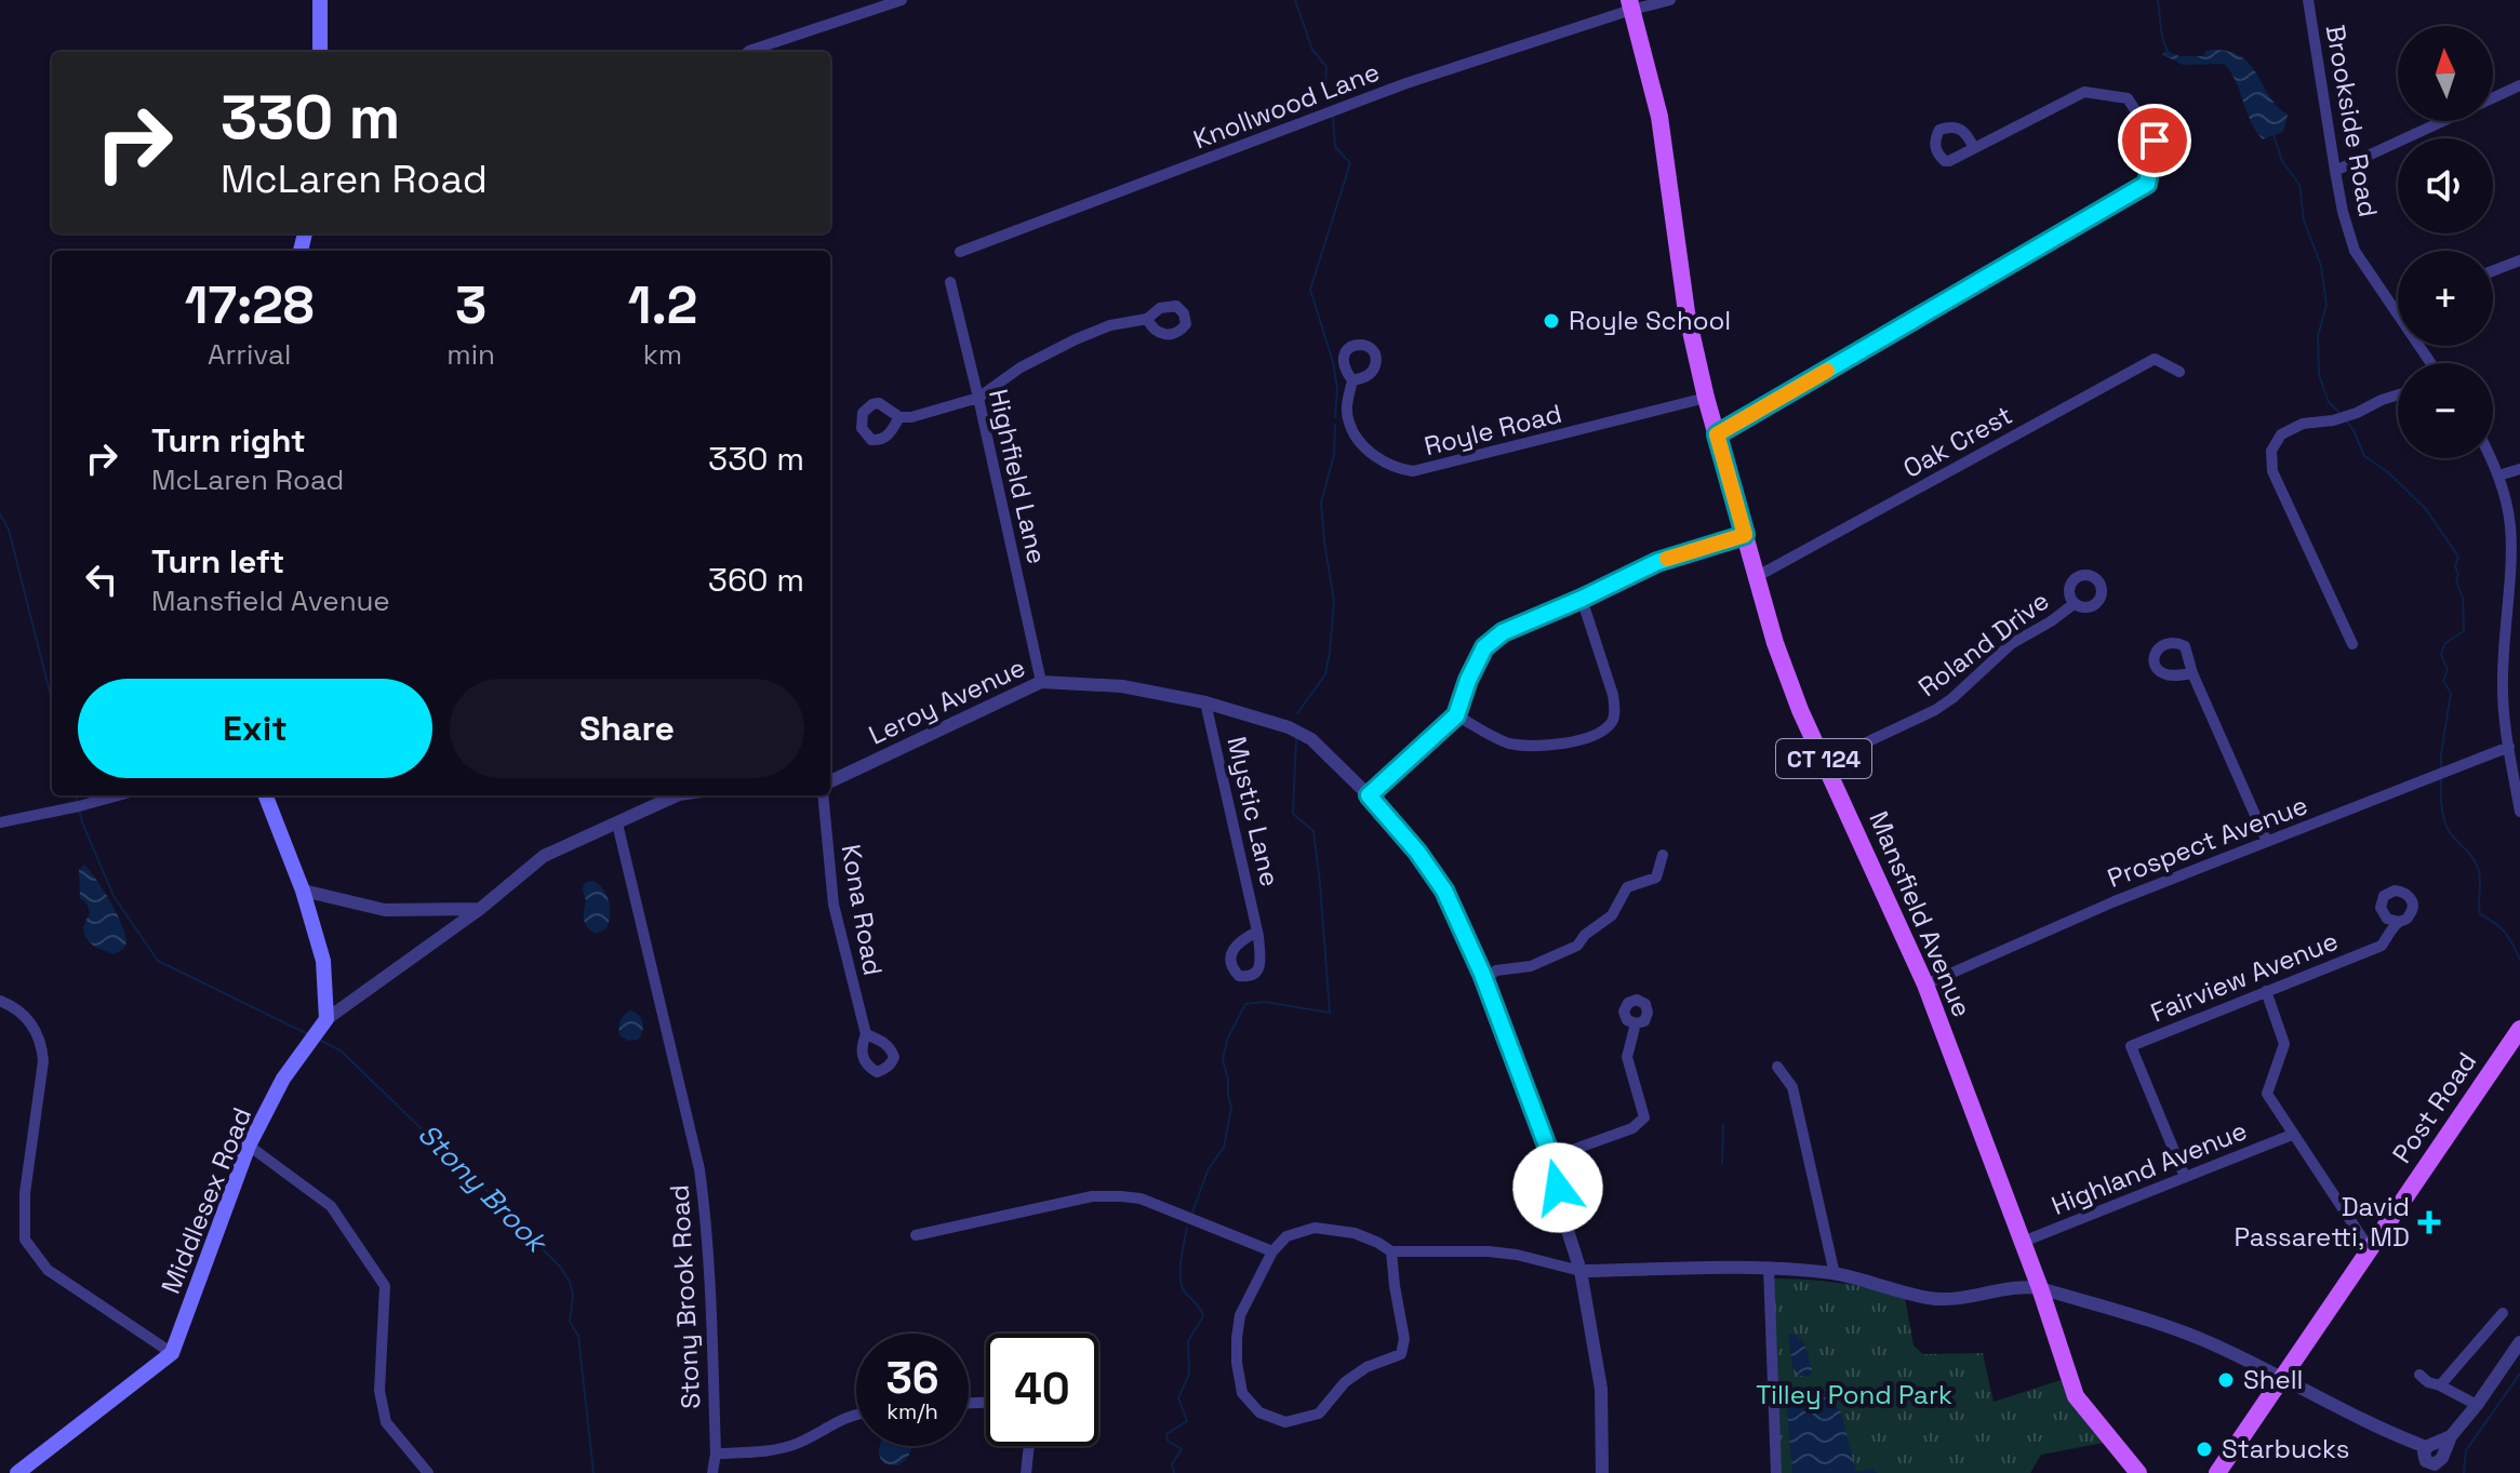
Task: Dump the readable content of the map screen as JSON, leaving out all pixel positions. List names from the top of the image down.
{
  "streets": {
    "main road": [
      "CT 124",
      "Mansfield Avenue",
      "Post Road",
      "Middlesex Road"
    ],
    "street": [
      "Knollwood Lane",
      "Brookside Road",
      "Royle Road",
      "Oak Crest",
      "Highfield Lane",
      "Roland Drive",
      "Leroy Avenue",
      "Mystic Lane",
      "Prospect Avenue",
      "Kona Road",
      "Fairview Avenue",
      "Highland Avenue",
      "Stony Brook Road"
    ]
  },
  "crossings": [
    ["Knollwood Lane", "Mansfield Avenue"],
    ["Royle Road", "Mansfield Avenue"],
    ["Oak Crest", "Mansfield Avenue"],
    ["Highfield Lane", "Leroy Avenue"],
    ["Roland Drive", "Mansfield Avenue"],
    ["Leroy Avenue", "Mystic Lane"],
    ["Prospect Avenue", "Mansfield Avenue"],
    ["Mansfield Avenue", "Highland Avenue"],
    ["Fairview Avenue", "Highland Avenue"]
  ],
  "water": ["Stony Brook"],
  "parks": ["Tilley Pond Park"],
  "places": {
    "other": ["Royle School", "Shell", "Starbucks"],
    "health": ["David Passaretti, MD"]
  },
  "north": "top",
  "page": {
    "map_buttons": ["+", "−"],
    "turn": ["330 m", "McLaren Road"],
    "eta": [
      "17:28",
      "Arrival",
      "3",
      "min",
      "1.2",
      "km"
    ],
    "list": [
      {
        "name": "Turn right",
        "note": "McLaren Road",
        "value": "330 m"
      },
      {
        "name": "Turn left",
        "note": "Mansfield Avenue",
        "value": "360 m"
      }
    ],
    "buttons": ["Exit", "Share"],
    "speed": "36 km/h",
    "limit": "40"
  }
}
